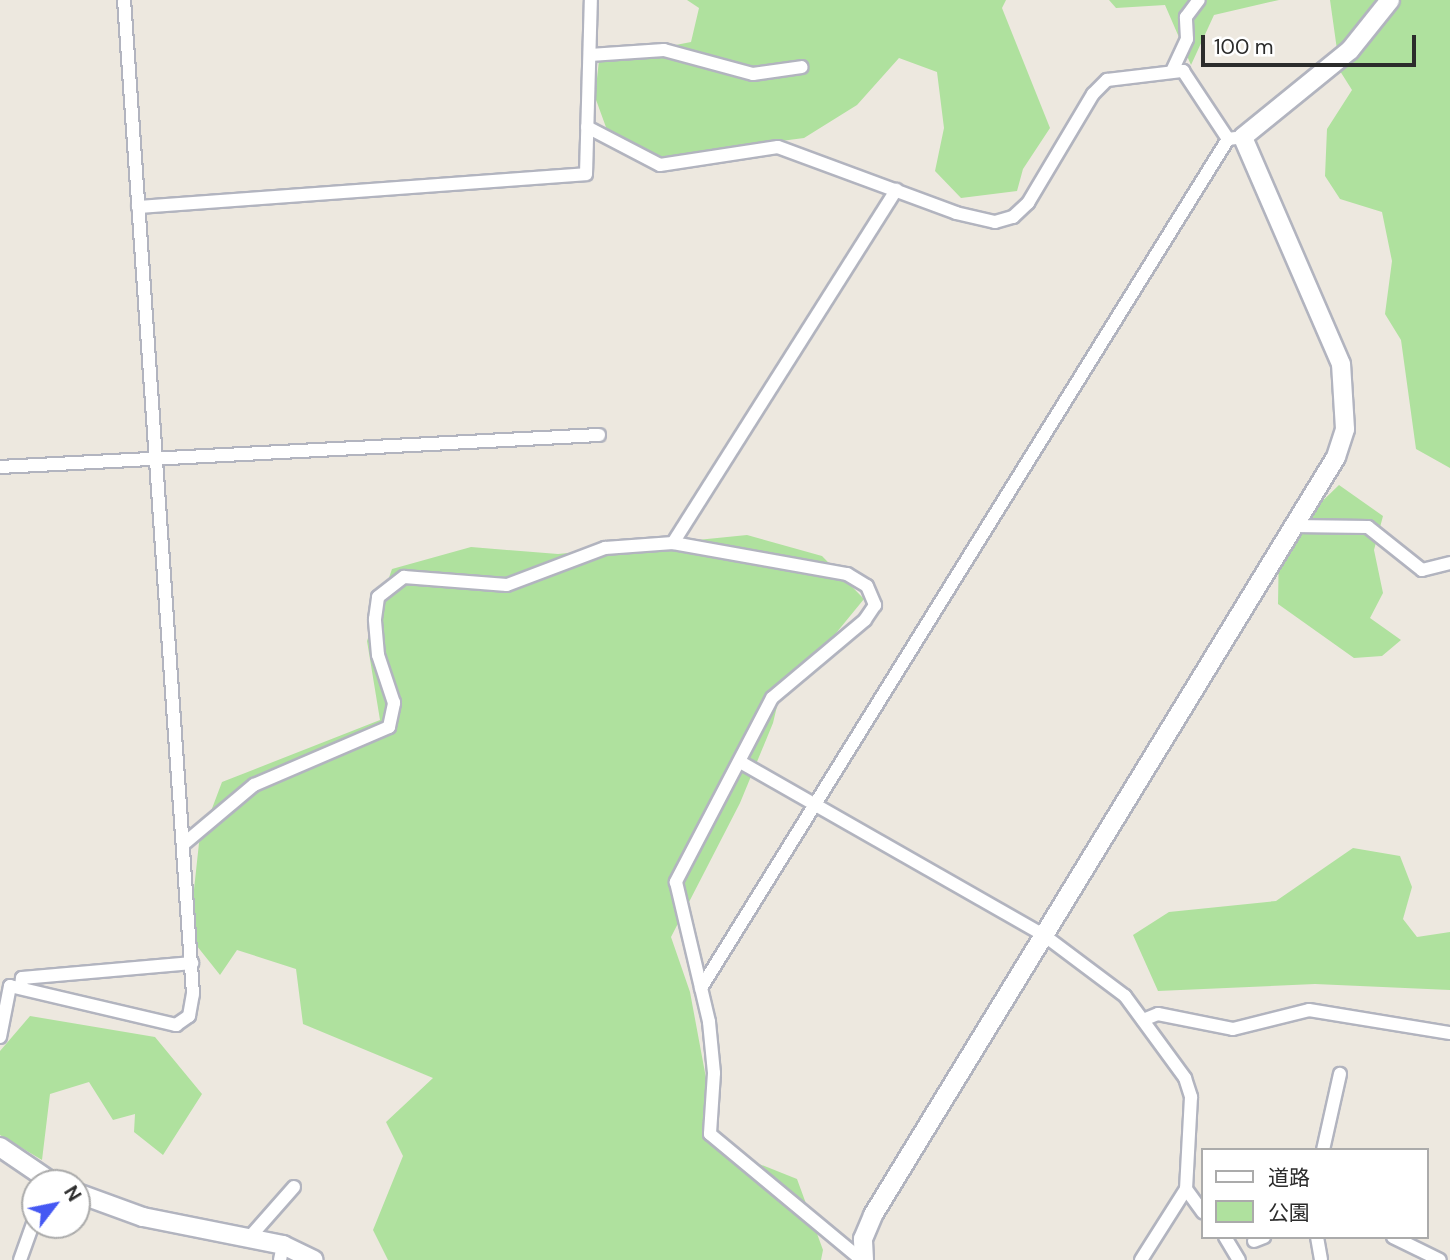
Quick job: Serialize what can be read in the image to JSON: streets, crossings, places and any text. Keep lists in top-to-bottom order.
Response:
{
  "legend": ["道路", "公園"],
  "scale_bar": "100 m",
  "north": "top right"
}
